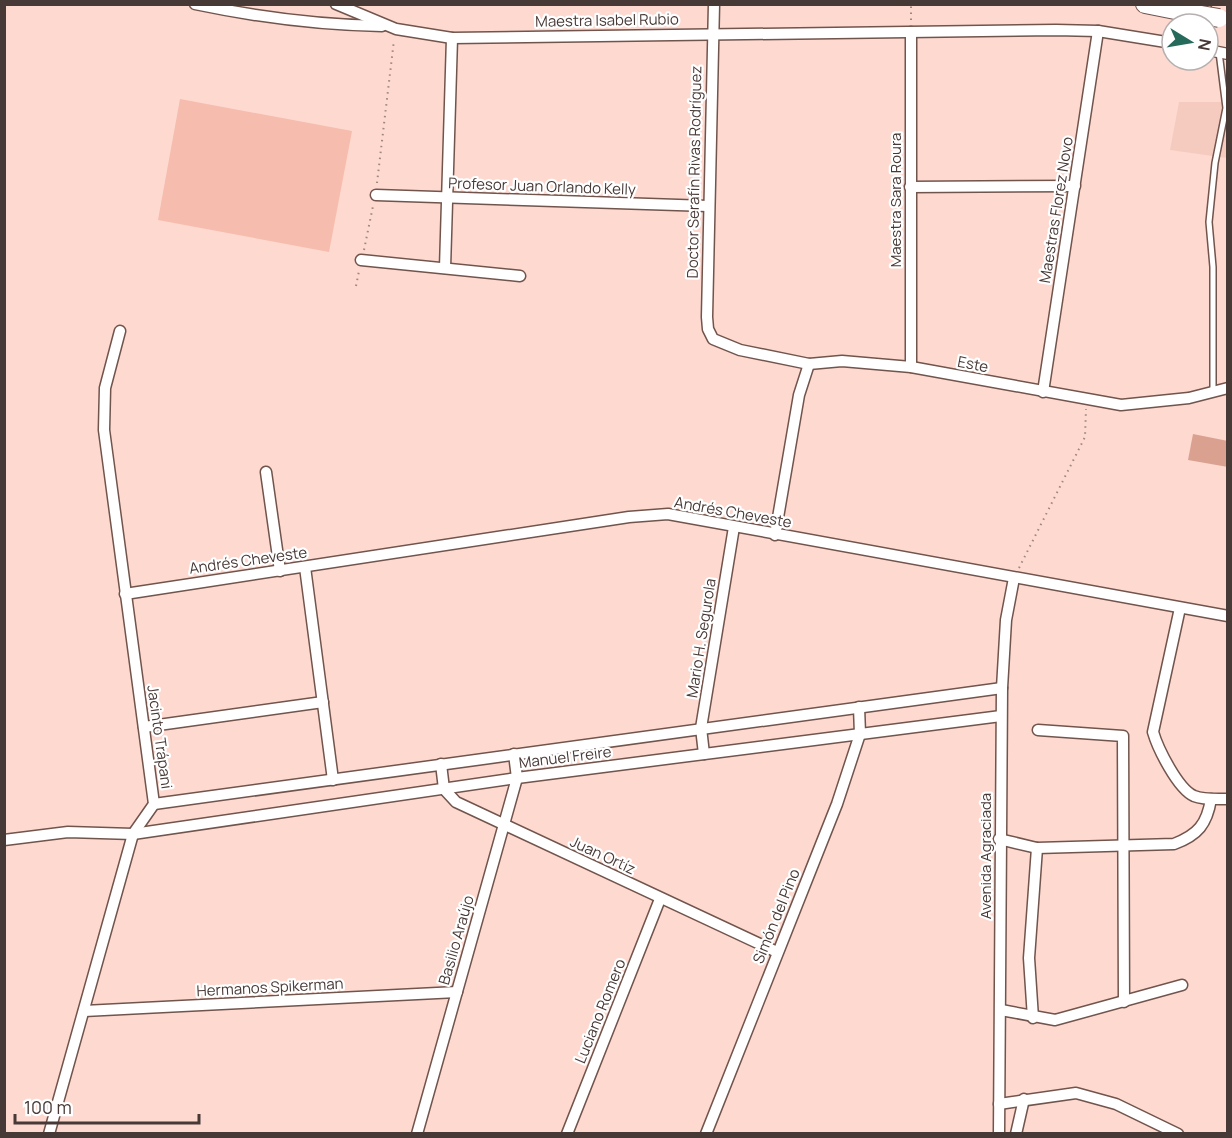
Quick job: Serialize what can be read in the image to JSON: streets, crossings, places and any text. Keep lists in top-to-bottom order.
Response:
{
  "streets": {
    "street": [
      "Maestra Isabel Rubio",
      "Doctor Serafín Rivas Rodríguez",
      "Profesor Juan Orlando Kelly",
      "Maestra Sara Roura",
      "Maestras Florez Novo",
      "Este",
      "Andrés Cheveste",
      "Mario H. Segurola",
      "Jacinto Trápani",
      "Manuel Freire",
      "Juan Ortíz",
      "Avenida Agraciada",
      "Simón del Pino",
      "Basilio Araújo",
      "Hermanos Spikerman",
      "Luciano Romero"
    ]
  },
  "crossings": [
    ["Maestra Isabel Rubio", "Doctor Serafín Rivas Rodríguez"],
    ["Maestra Isabel Rubio", "Maestra Sara Roura"],
    ["Maestra Isabel Rubio", "Maestras Florez Novo"],
    ["Doctor Serafín Rivas Rodríguez", "Profesor Juan Orlando Kelly"],
    ["Doctor Serafín Rivas Rodríguez", "Este"],
    ["Maestra Sara Roura", "Este"],
    ["Maestras Florez Novo", "Este"],
    ["Andrés Cheveste", "Mario H. Segurola"],
    ["Andrés Cheveste", "Jacinto Trápani"],
    ["Andrés Cheveste", "Avenida Agraciada"],
    ["Mario H. Segurola", "Manuel Freire"],
    ["Jacinto Trápani", "Manuel Freire"],
    ["Jacinto Trápani", "Hermanos Spikerman"],
    ["Manuel Freire", "Juan Ortíz"],
    ["Manuel Freire", "Avenida Agraciada"],
    ["Manuel Freire", "Simón del Pino"],
    ["Manuel Freire", "Basilio Araújo"],
    ["Juan Ortíz", "Simón del Pino"],
    ["Juan Ortíz", "Basilio Araújo"],
    ["Juan Ortíz", "Luciano Romero"],
    ["Basilio Araújo", "Hermanos Spikerman"]
  ],
  "scale_bar": "100 m",
  "north": "right"
}
